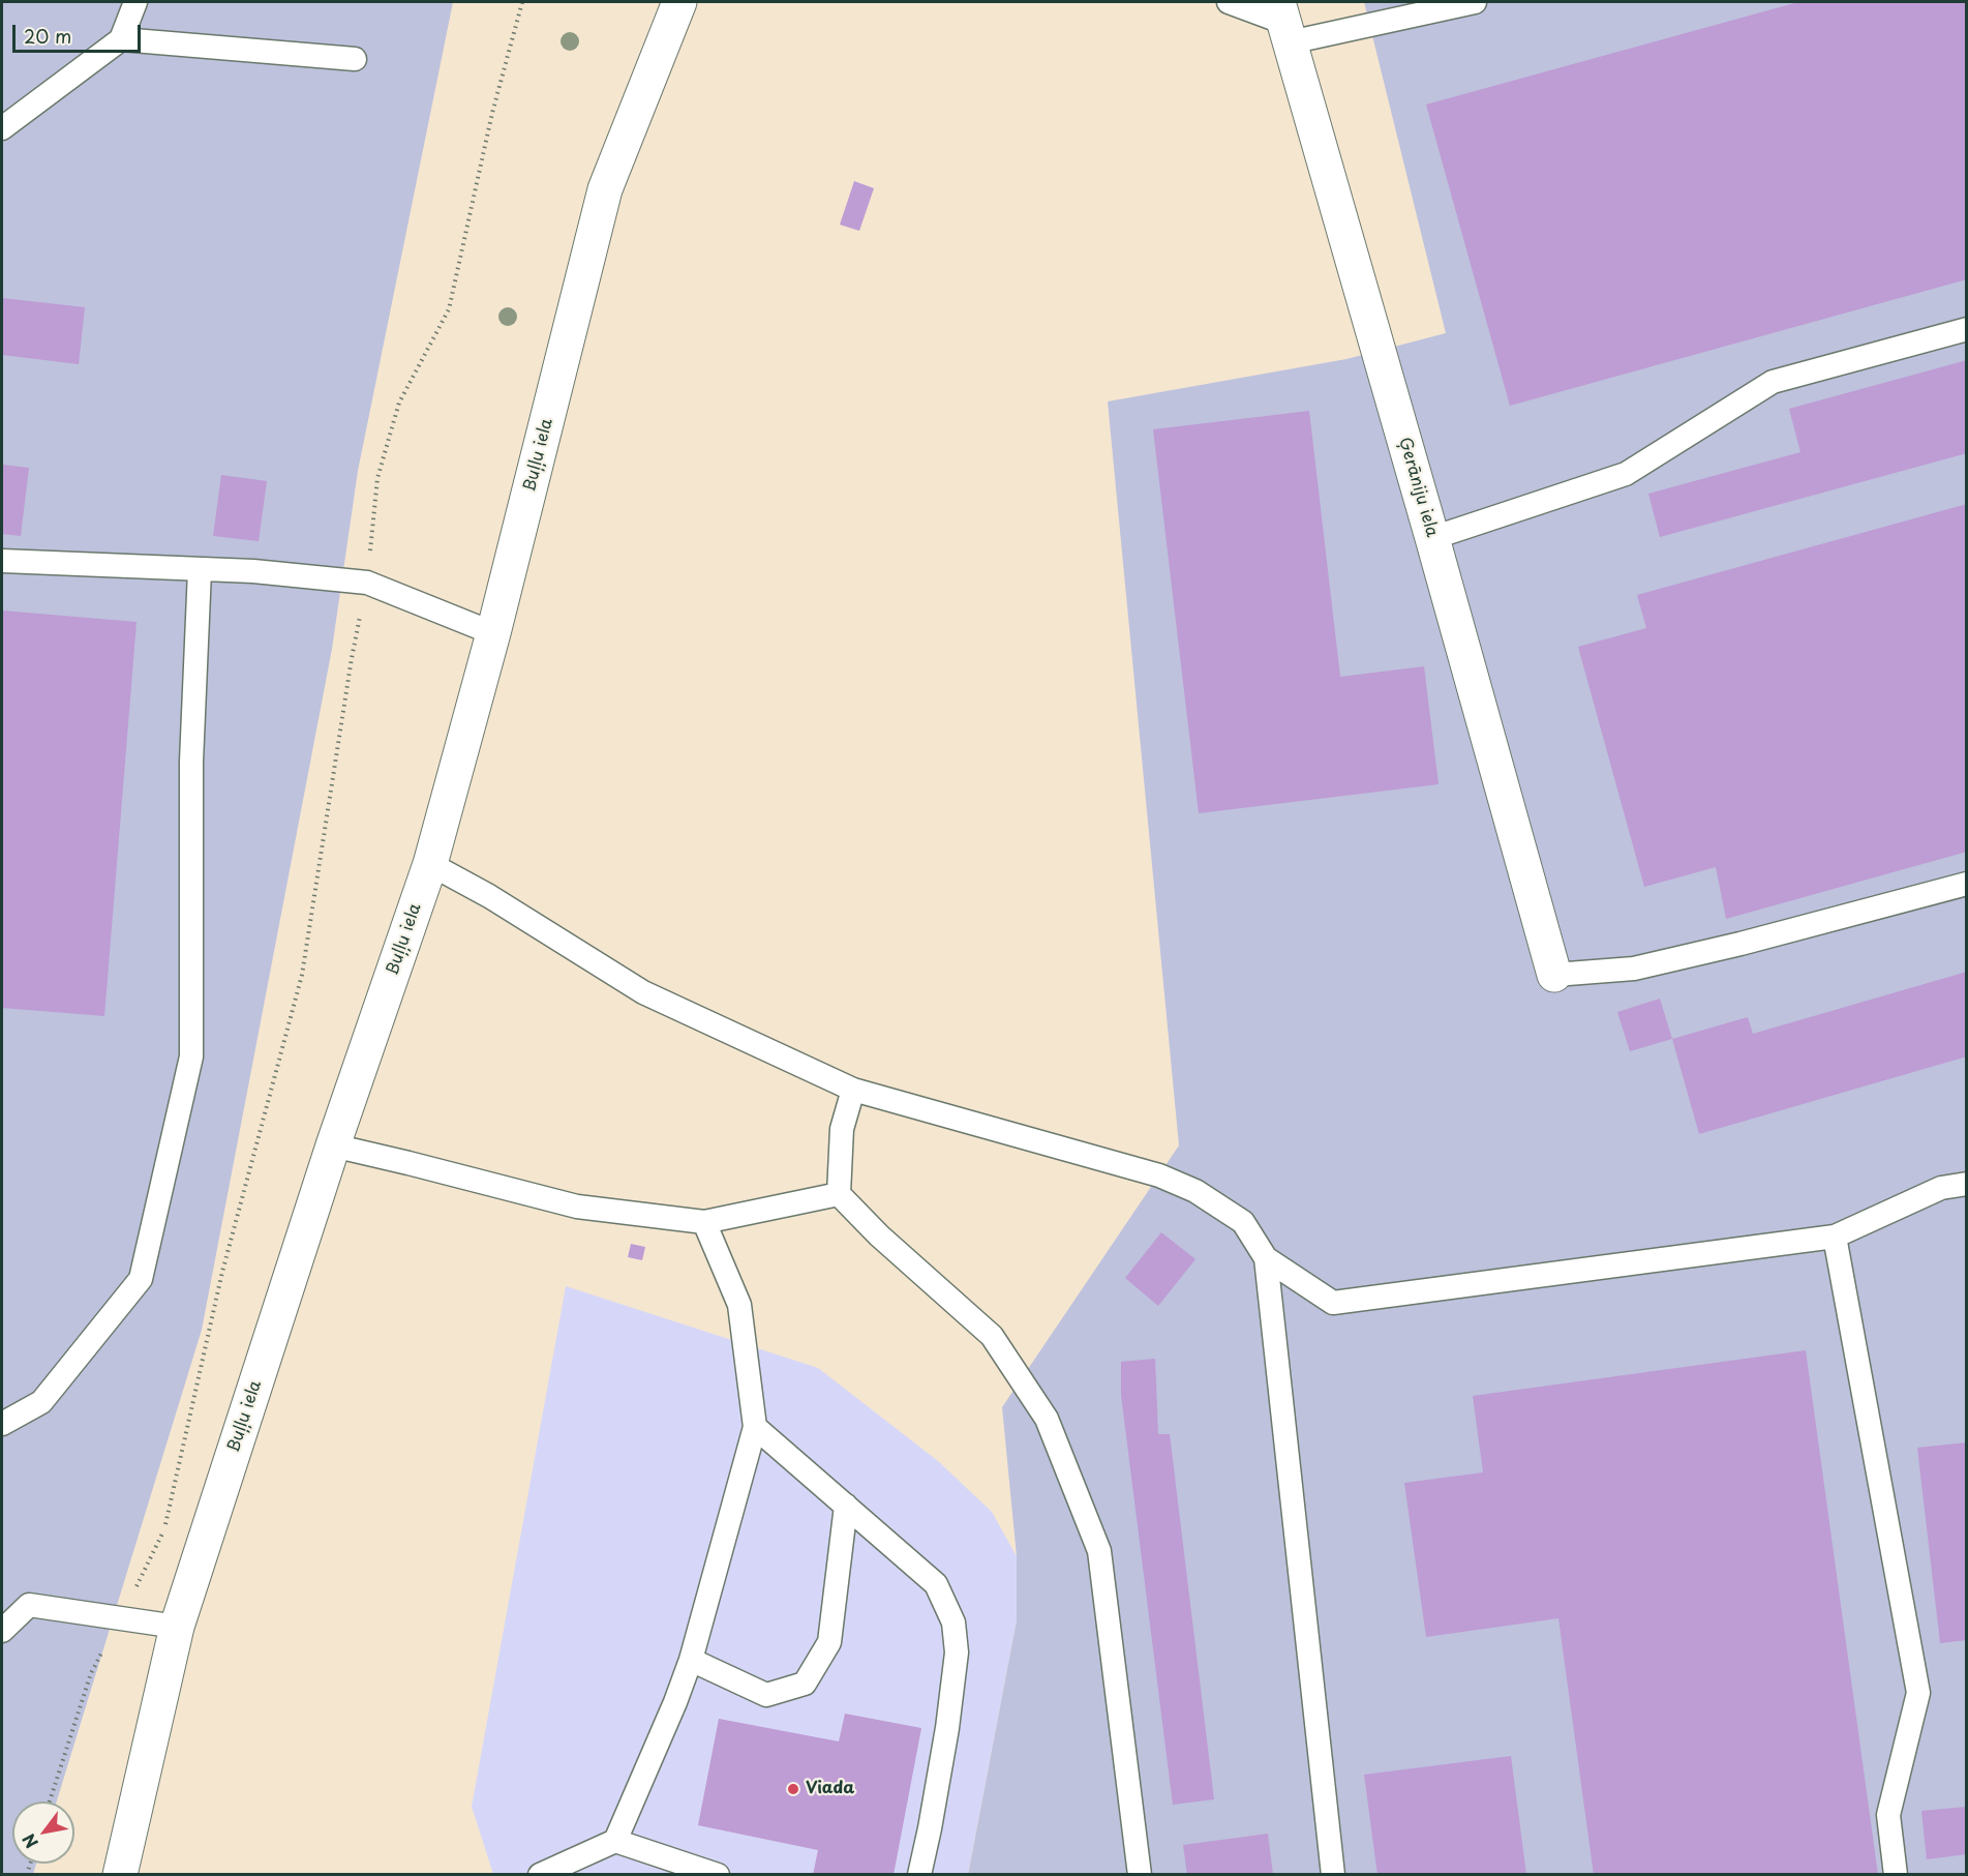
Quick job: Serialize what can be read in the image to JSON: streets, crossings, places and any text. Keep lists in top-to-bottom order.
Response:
{
  "streets": {
    "street": ["Buļļu iela", "Ģerāniju iela"]
  },
  "places": ["Viada"],
  "scale_bar": "20 m",
  "north": "bottom left"
}
